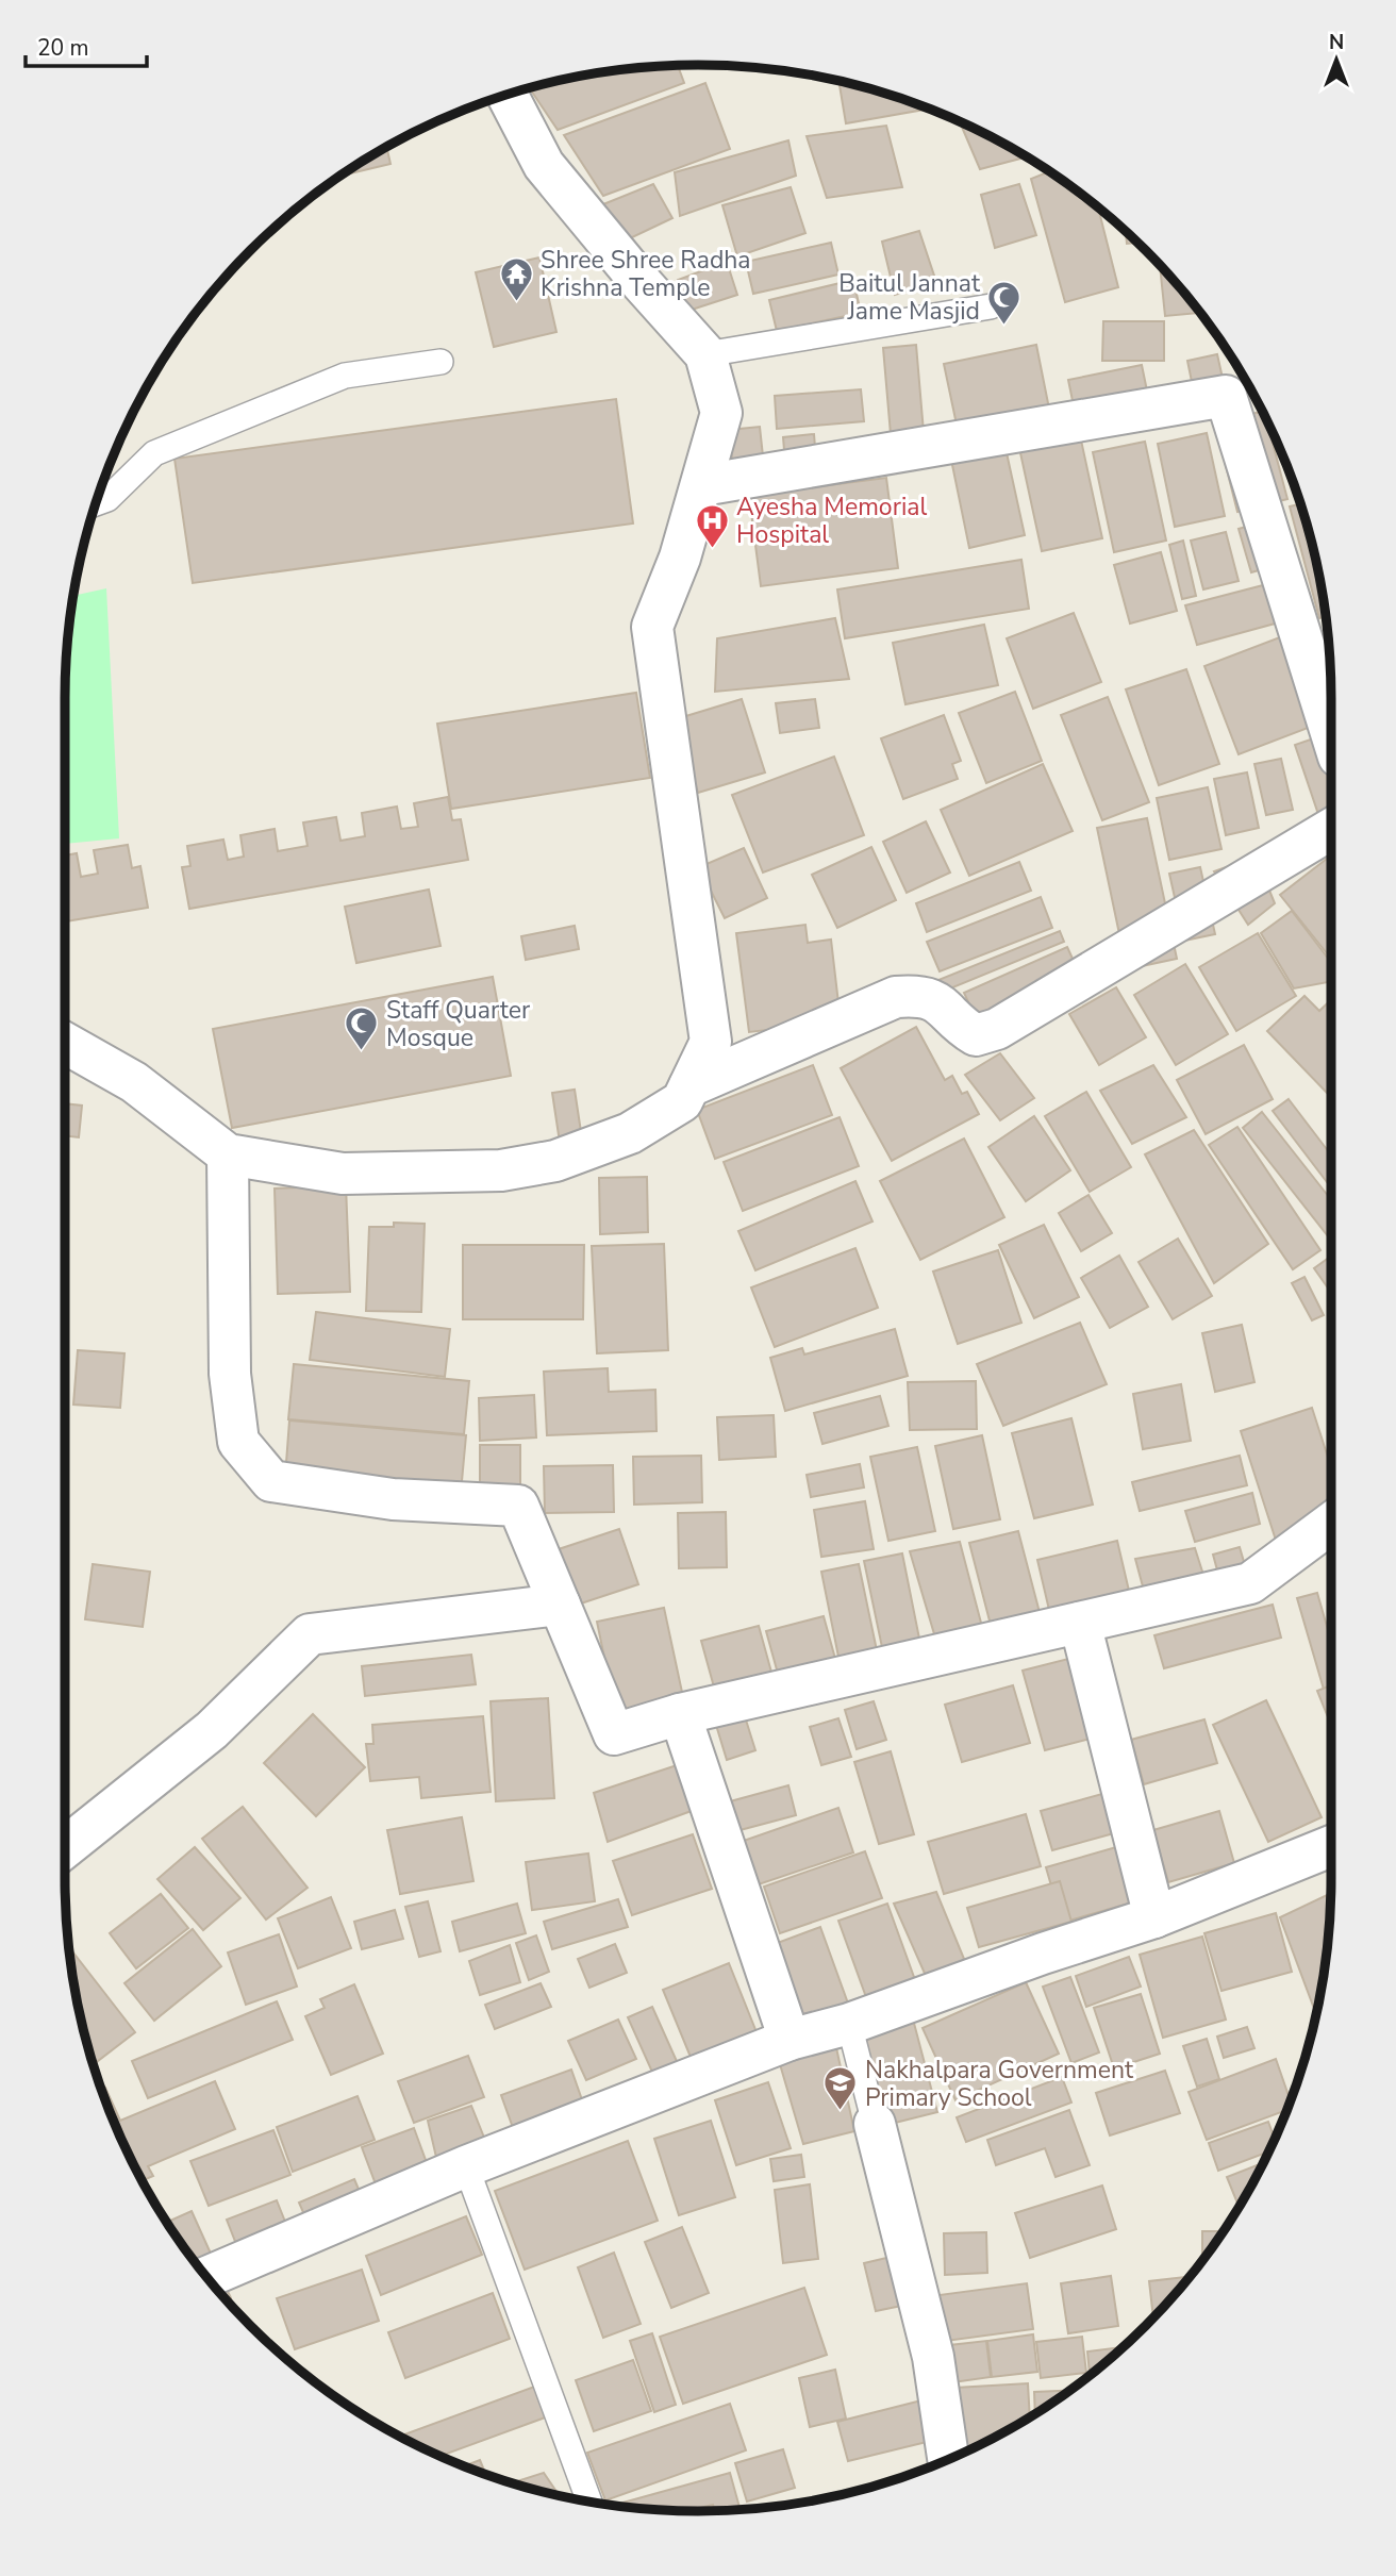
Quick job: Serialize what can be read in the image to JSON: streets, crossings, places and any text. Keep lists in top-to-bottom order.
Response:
{
  "places": {
    "temple": ["Shree Shree Radha Krishna Temple"],
    "mosque": ["Baitul Jannat Jame Masjid", "Staff Quarter Mosque"],
    "hospital": ["Ayesha Memorial Hospital"],
    "school or university": ["Nakhalpara Government Primary School"]
  },
  "scale_bar": "20 m",
  "north": "top"
}
